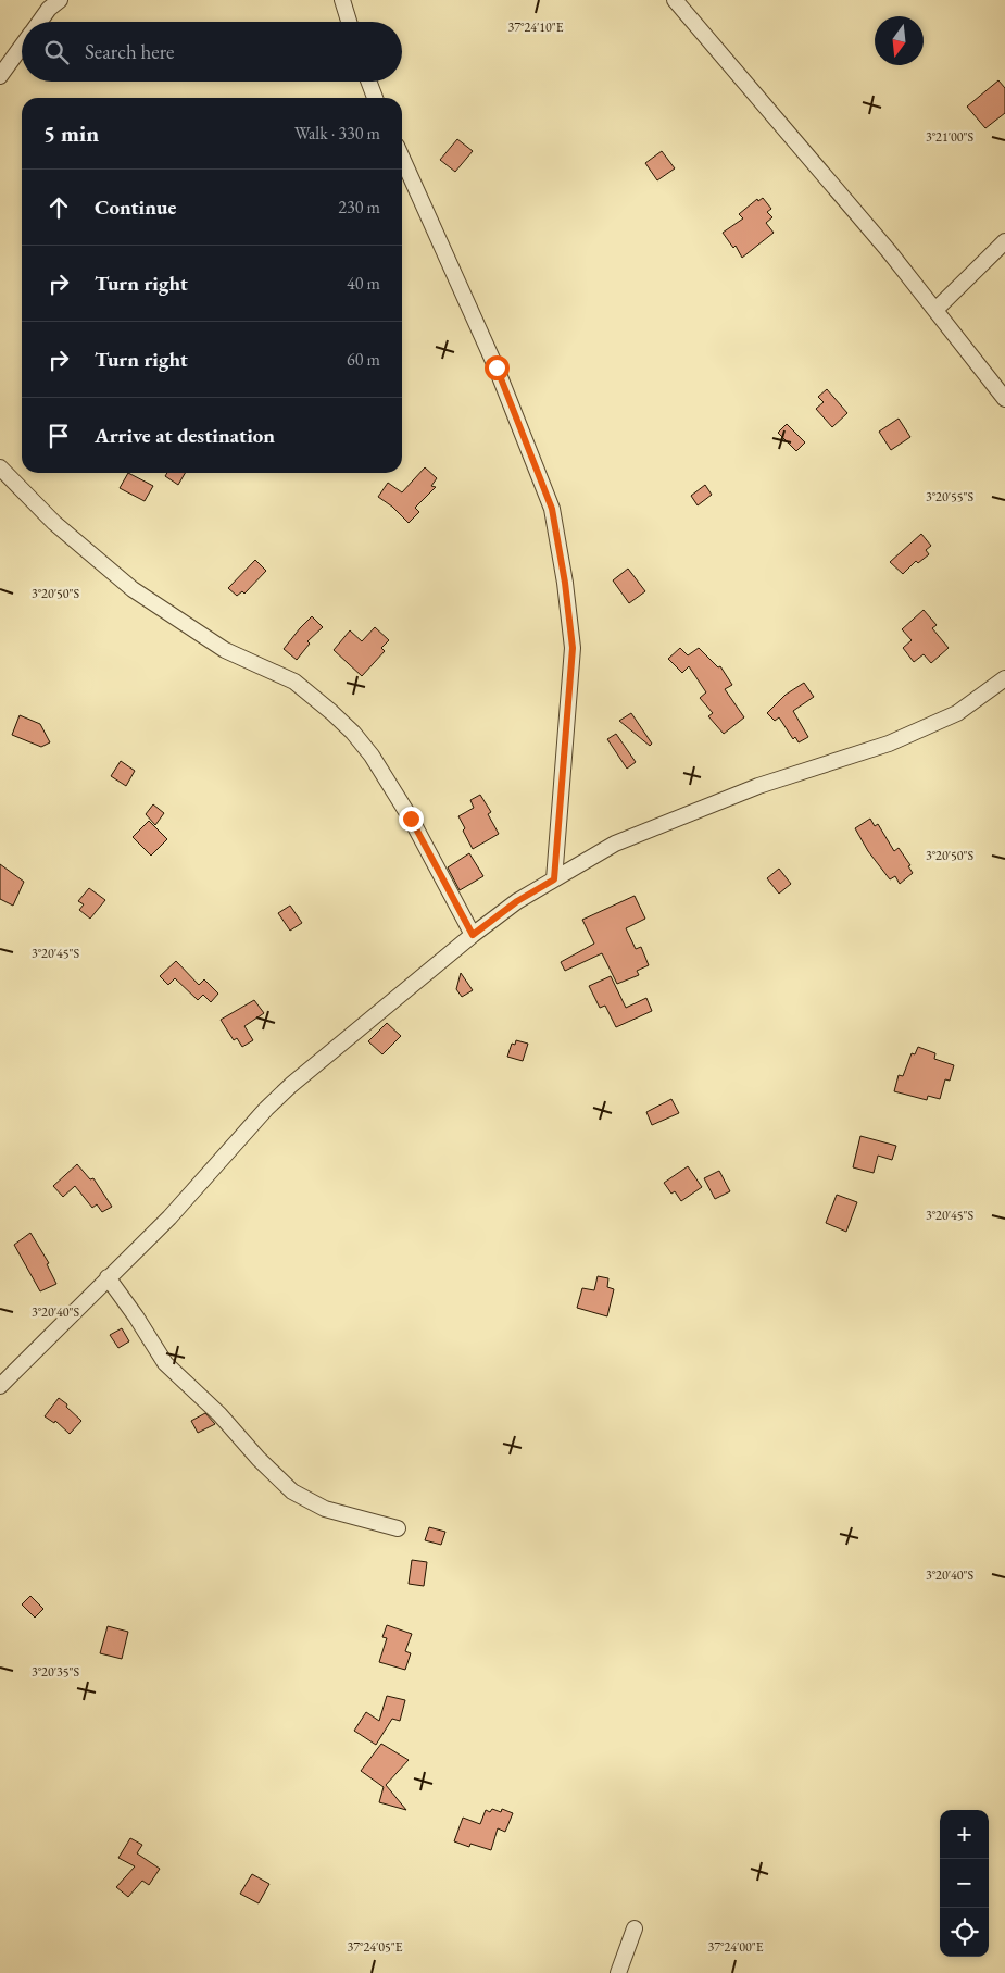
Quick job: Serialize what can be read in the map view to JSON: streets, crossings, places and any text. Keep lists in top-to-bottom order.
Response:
{
  "north": "bottom",
  "page": {
    "search": "Search here",
    "heading": ["5 min", "Walk · 330 m"],
    "list": [
      ["Continue", "230 m"],
      ["Turn right", "40 m"],
      ["Turn right", "60 m"],
      "Arrive at destination"
    ],
    "map_buttons": ["+", "−"]
  },
  "coordinates": [
    "37°24'10\"E",
    "3°21'00\"S",
    "3°20'55\"S",
    "3°20'50\"S",
    "3°20'45\"S",
    "3°20'40\"S",
    "3°20'35\"S",
    "37°24'05\"E",
    "37°24'00\"E"
  ]
}
